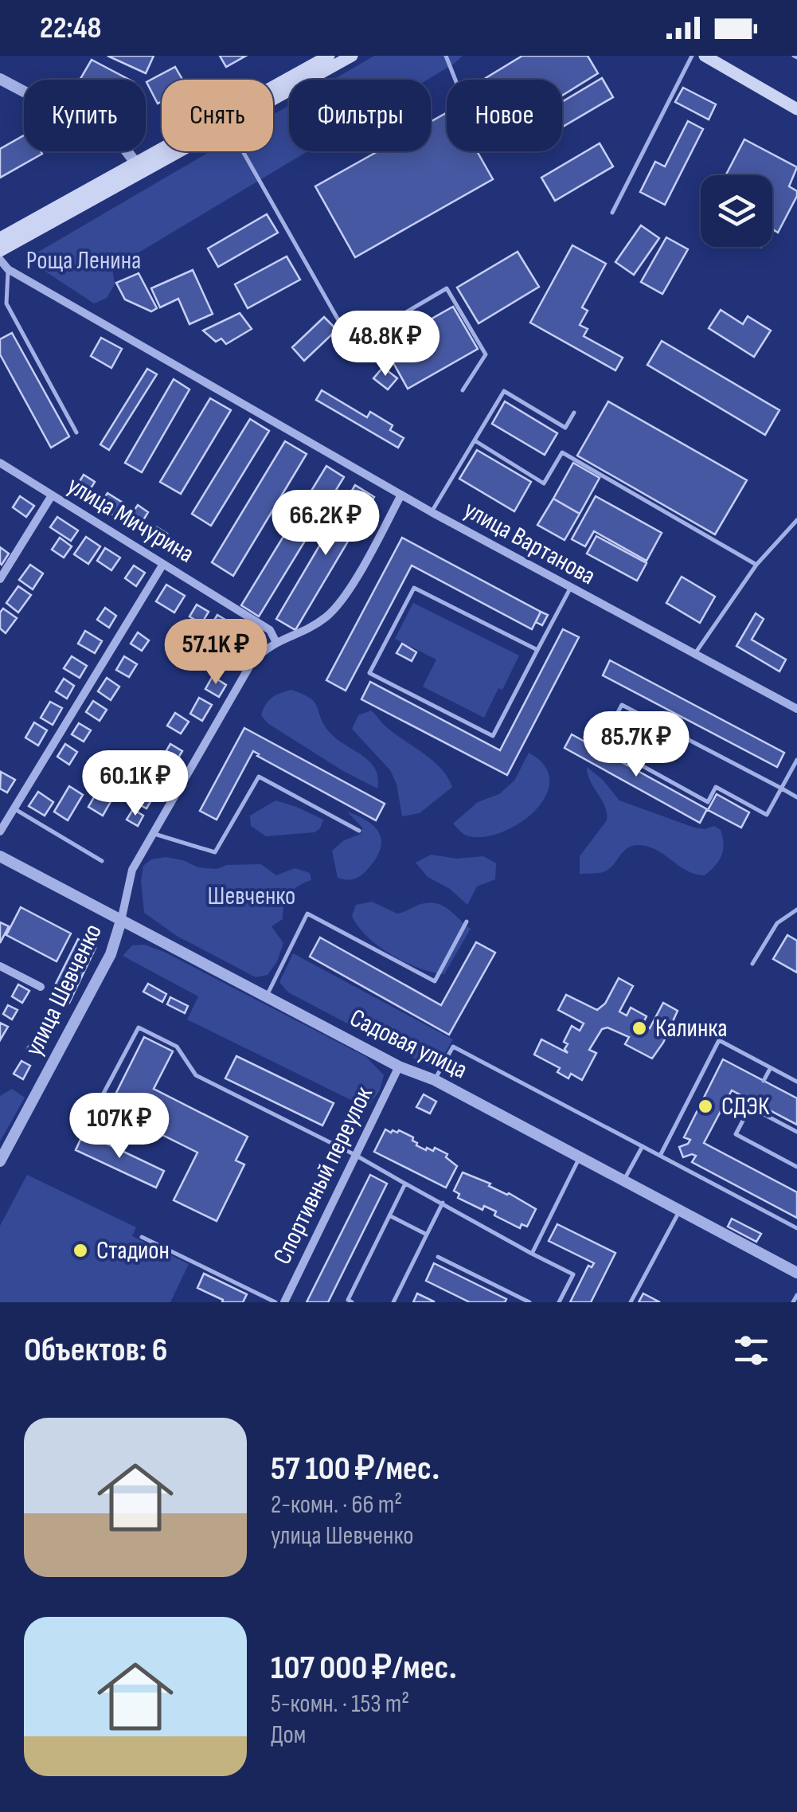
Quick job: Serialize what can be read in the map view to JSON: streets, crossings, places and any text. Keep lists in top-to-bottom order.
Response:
{
  "streets": {
    "street": [
      "улица Мичурина",
      "улица Вартанова",
      "улица Шевченко",
      "Садовая улица",
      "Спортивный переулок"
    ]
  },
  "crossings": [
    ["улица Мичурина", "улица Шевченко"],
    ["улица Вартанова", "улица Шевченко"],
    ["улица Шевченко", "Садовая улица"],
    ["Садовая улица", "Спортивный переулок"]
  ],
  "parks": ["Роща Ленина", "Шевченко"],
  "places": ["Калинка", "СДЭК", "Стадион"],
  "page": {
    "status": "22:48",
    "chip": [
      "Купить",
      "Снять",
      "Фильтры",
      "Новое"
    ],
    "price": [
      "48.8K ₽",
      "66.2K ₽",
      "57.1K ₽",
      "85.7K ₽",
      "60.1K ₽",
      "107K ₽"
    ],
    "heading": "Объектов: 6",
    "list": [
      {
        "name": "57 100 ₽/мес.",
        "note": "2-комн. · 66 m² · улица Шевченко"
      },
      {
        "name": "107 000 ₽/мес.",
        "note": "5-комн. · 153 m² · Дом"
      }
    ]
  }
}
